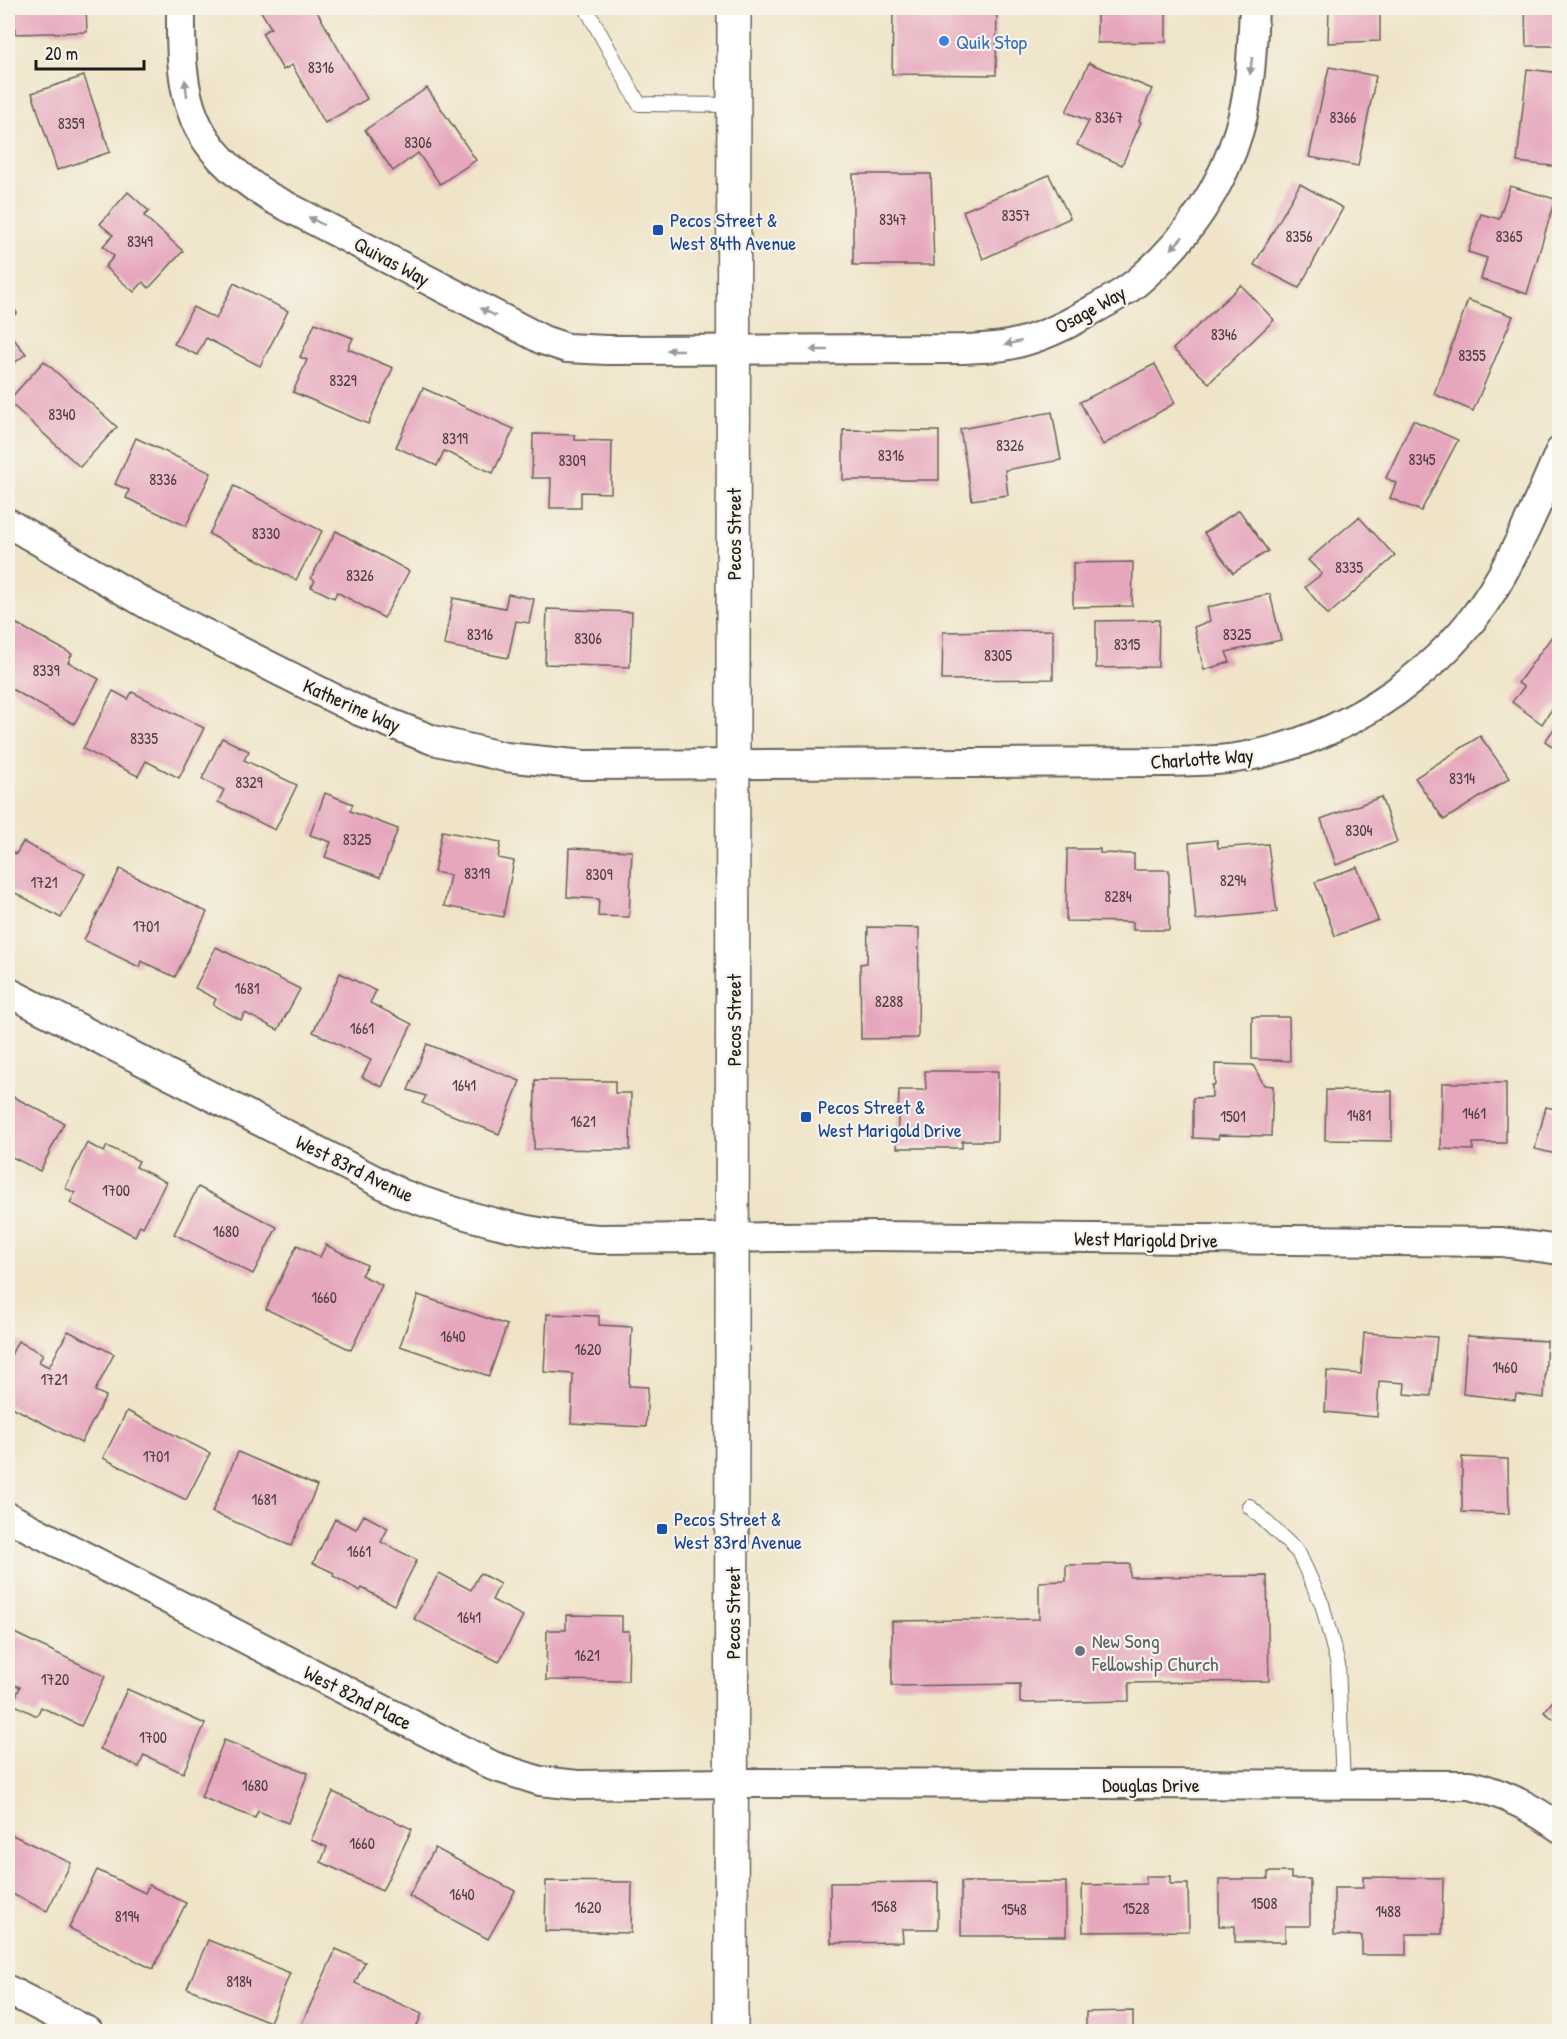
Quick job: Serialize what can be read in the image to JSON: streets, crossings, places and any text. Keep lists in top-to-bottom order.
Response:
{
  "streets": {
    "main road": ["Pecos Street"],
    "street": [
      "Quivas Way",
      "Osage Way",
      "Katherine Way",
      "Charlotte Way",
      "West 83rd Avenue",
      "West Marigold Drive",
      "West 82nd Place",
      "Douglas Drive"
    ]
  },
  "crossings": [
    ["Quivas Way", "Osage Way"],
    ["Quivas Way", "Pecos Street"],
    ["Osage Way", "Pecos Street"],
    ["Pecos Street", "Katherine Way"],
    ["Pecos Street", "Charlotte Way"],
    ["Pecos Street", "West 83rd Avenue"],
    ["Pecos Street", "West Marigold Drive"],
    ["Pecos Street", "West 82nd Place"],
    ["Pecos Street", "Douglas Drive"],
    ["Katherine Way", "Charlotte Way"],
    ["West 83rd Avenue", "West Marigold Drive"],
    ["West 82nd Place", "Douglas Drive"]
  ],
  "one_way": ["Quivas Way", "Osage Way"],
  "places": {
    "other": ["Quik Stop", "New Song Fellowship Church"],
    "transit": ["Pecos Street & West 84th Avenue", "Pecos Street & West Marigold Drive", "Pecos Street & West 83rd Avenue"]
  },
  "house_numbers": [
    "8316",
    "8367",
    "8366",
    "8359",
    "8306",
    "8357",
    "8347",
    "8356",
    "8365",
    "8349",
    "8346",
    "8355",
    "8329",
    "8340",
    "8319",
    "8326",
    "8316",
    "8345",
    "8309",
    "8336",
    "8330",
    "8335",
    "8326",
    "8316",
    "8325",
    "8306",
    "8315",
    "8305",
    "8339",
    "8335",
    "8314",
    "8329",
    "8304",
    "8325",
    "8319",
    "8309",
    "8294",
    "1721",
    "8284",
    "1701",
    "1681",
    "8288",
    "1661",
    "1641",
    "1461",
    "1481",
    "1501",
    "1621",
    "1700",
    "1680",
    "1660",
    "1640",
    "1620",
    "1460",
    "1721",
    "1701",
    "1681",
    "1661",
    "1641",
    "1621",
    "1720",
    "1700",
    "1680",
    "1660",
    "1640",
    "1508",
    "1568",
    "1620",
    "1528",
    "1548",
    "1488",
    "8194",
    "8184"
  ],
  "scale_bar": "20 m"
}
